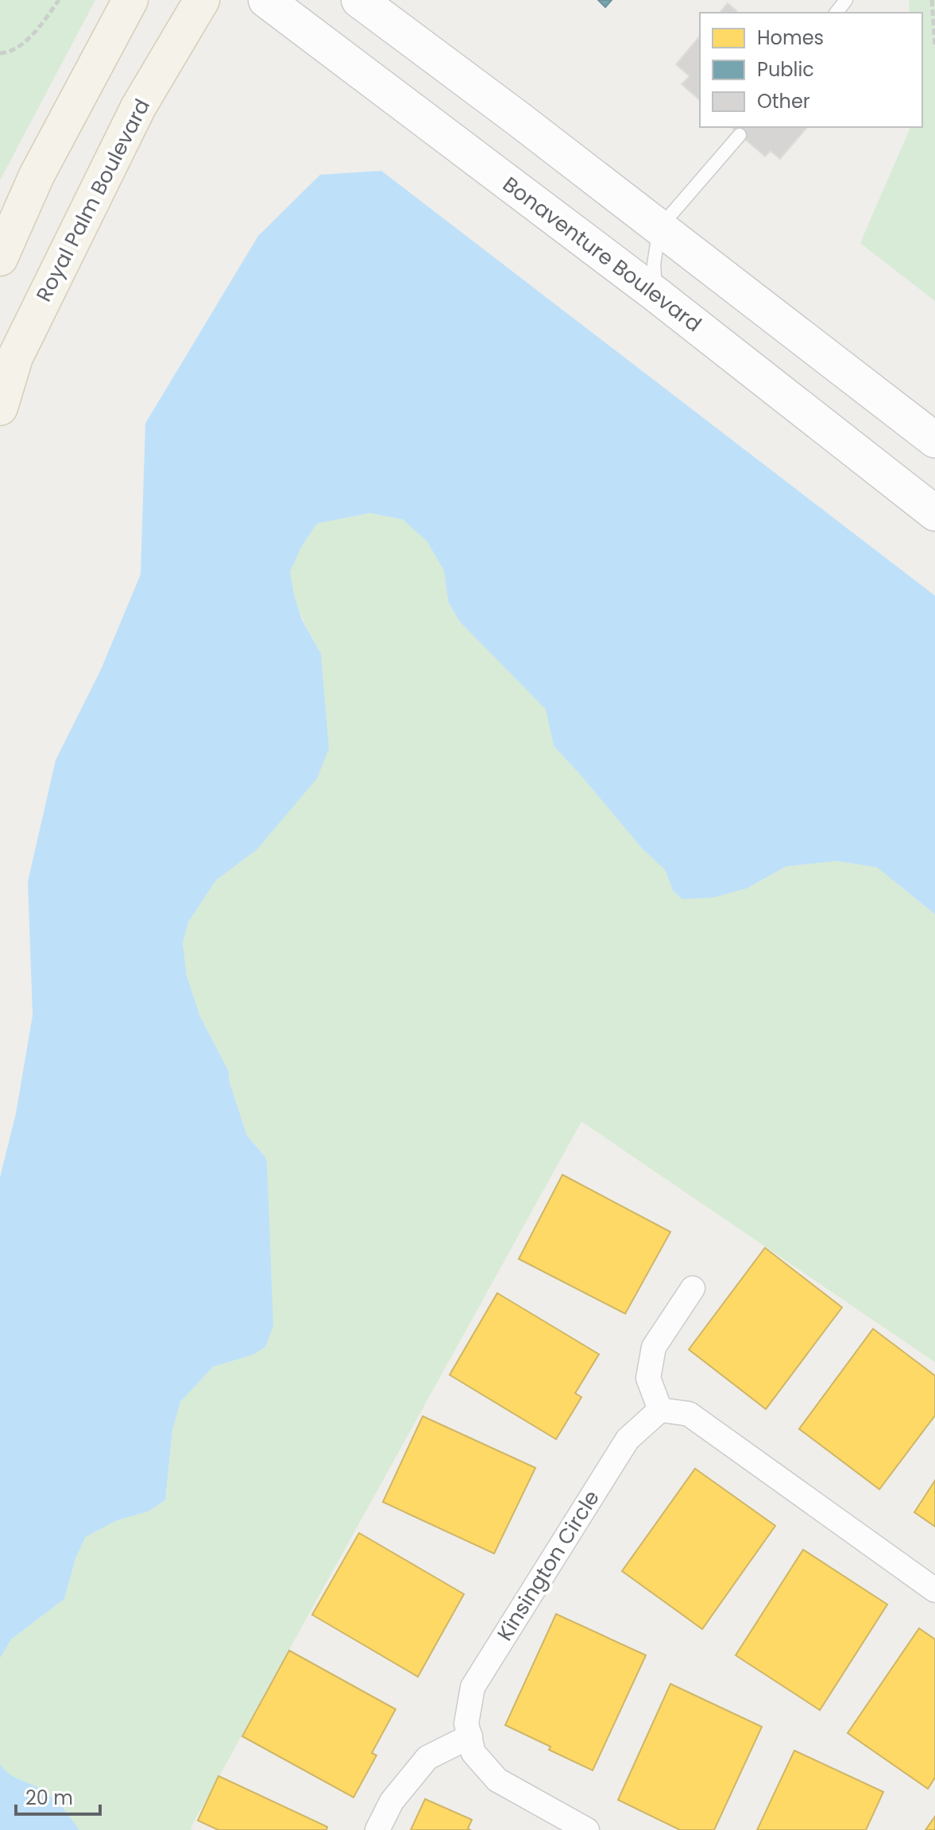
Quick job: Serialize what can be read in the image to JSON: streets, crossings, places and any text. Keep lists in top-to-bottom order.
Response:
{
  "streets": {
    "main road": ["Royal Palm Boulevard", "Bonaventure Boulevard"],
    "street": ["Kinsington Circle"]
  },
  "legend": ["Homes", "Public", "Other"],
  "scale_bar": "20 m"
}
